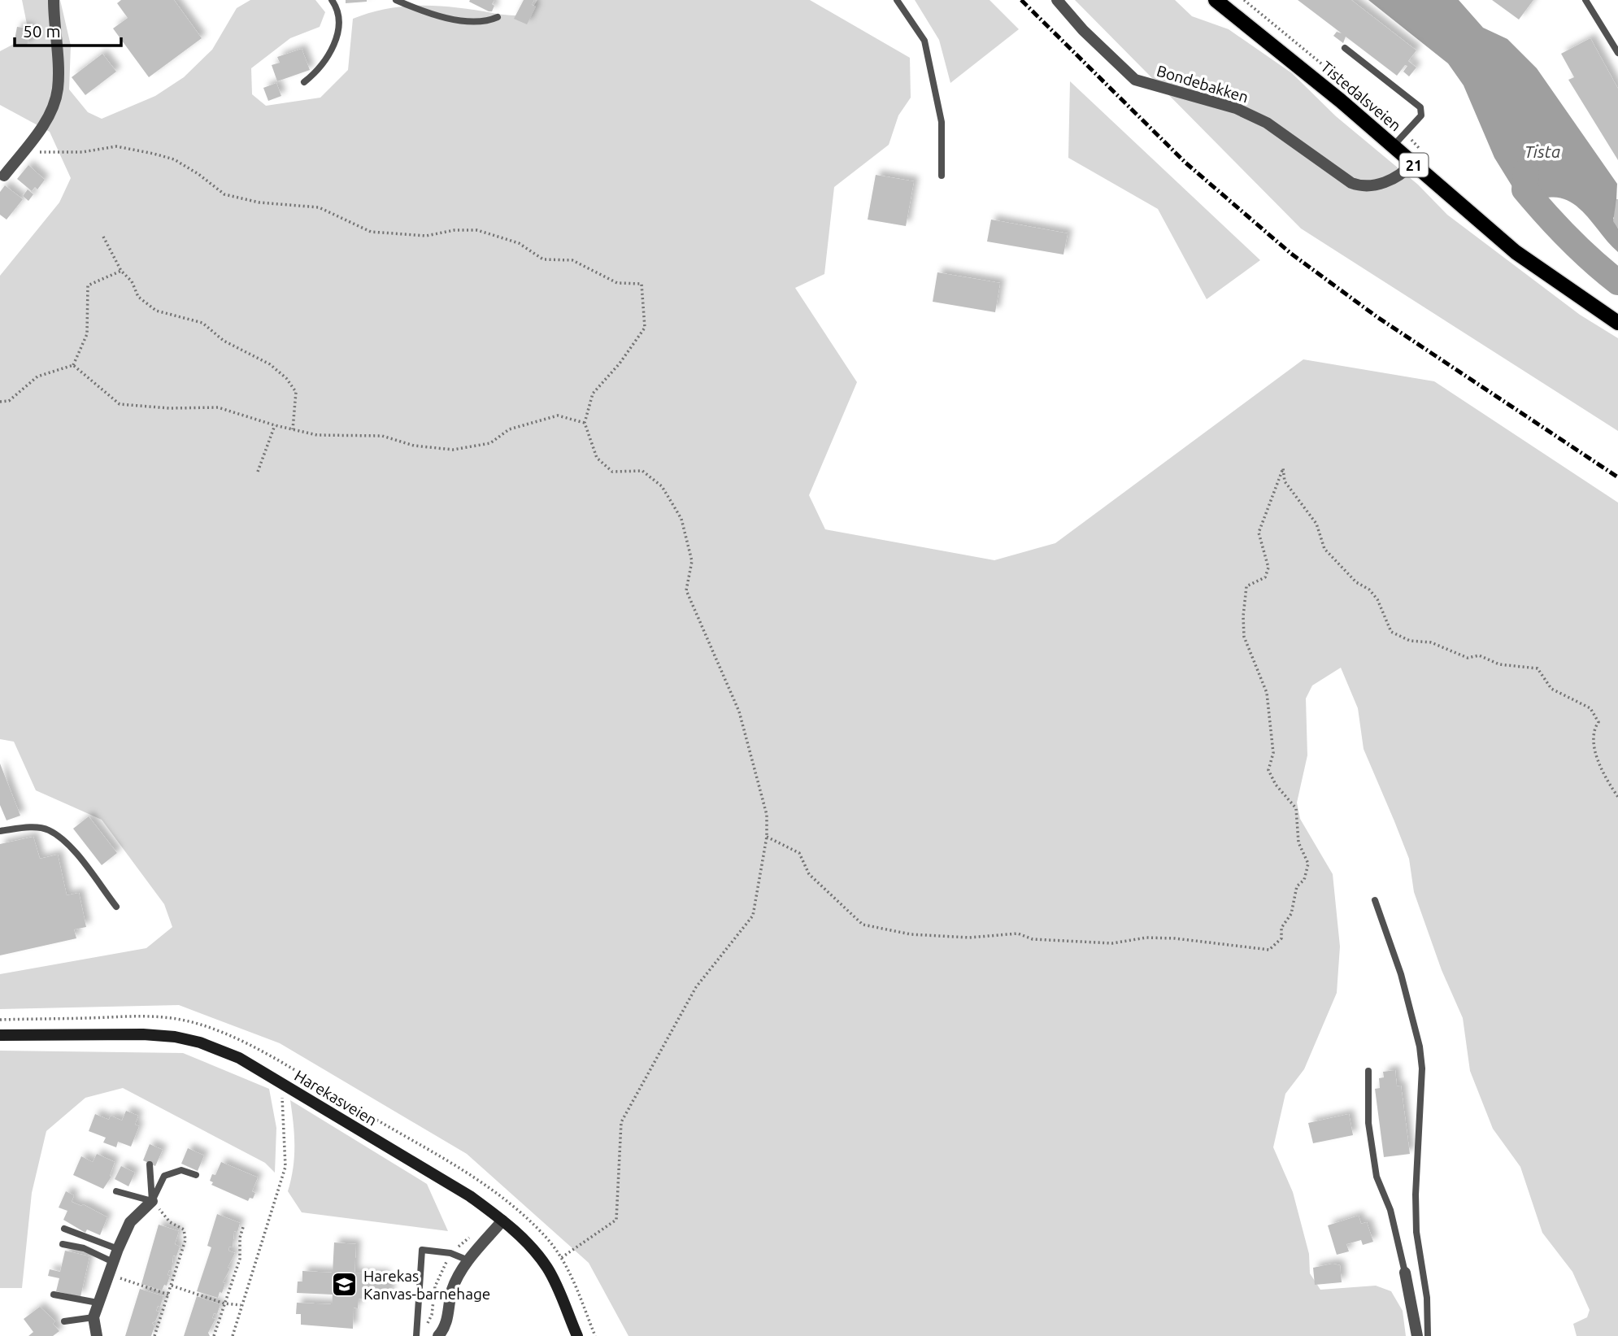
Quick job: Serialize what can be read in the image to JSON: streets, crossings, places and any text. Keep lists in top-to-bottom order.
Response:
{
  "streets": {
    "main road": ["Tistedalsveien", "21"],
    "street": ["Bondebakken", "Harekasveien"]
  },
  "crossings": [
    ["Bondebakken", "Tistedalsveien"]
  ],
  "water": ["Tista"],
  "places": {
    "school or university": ["Harekas Kanvas-barnehage"]
  },
  "scale_bar": "50 m"
}
